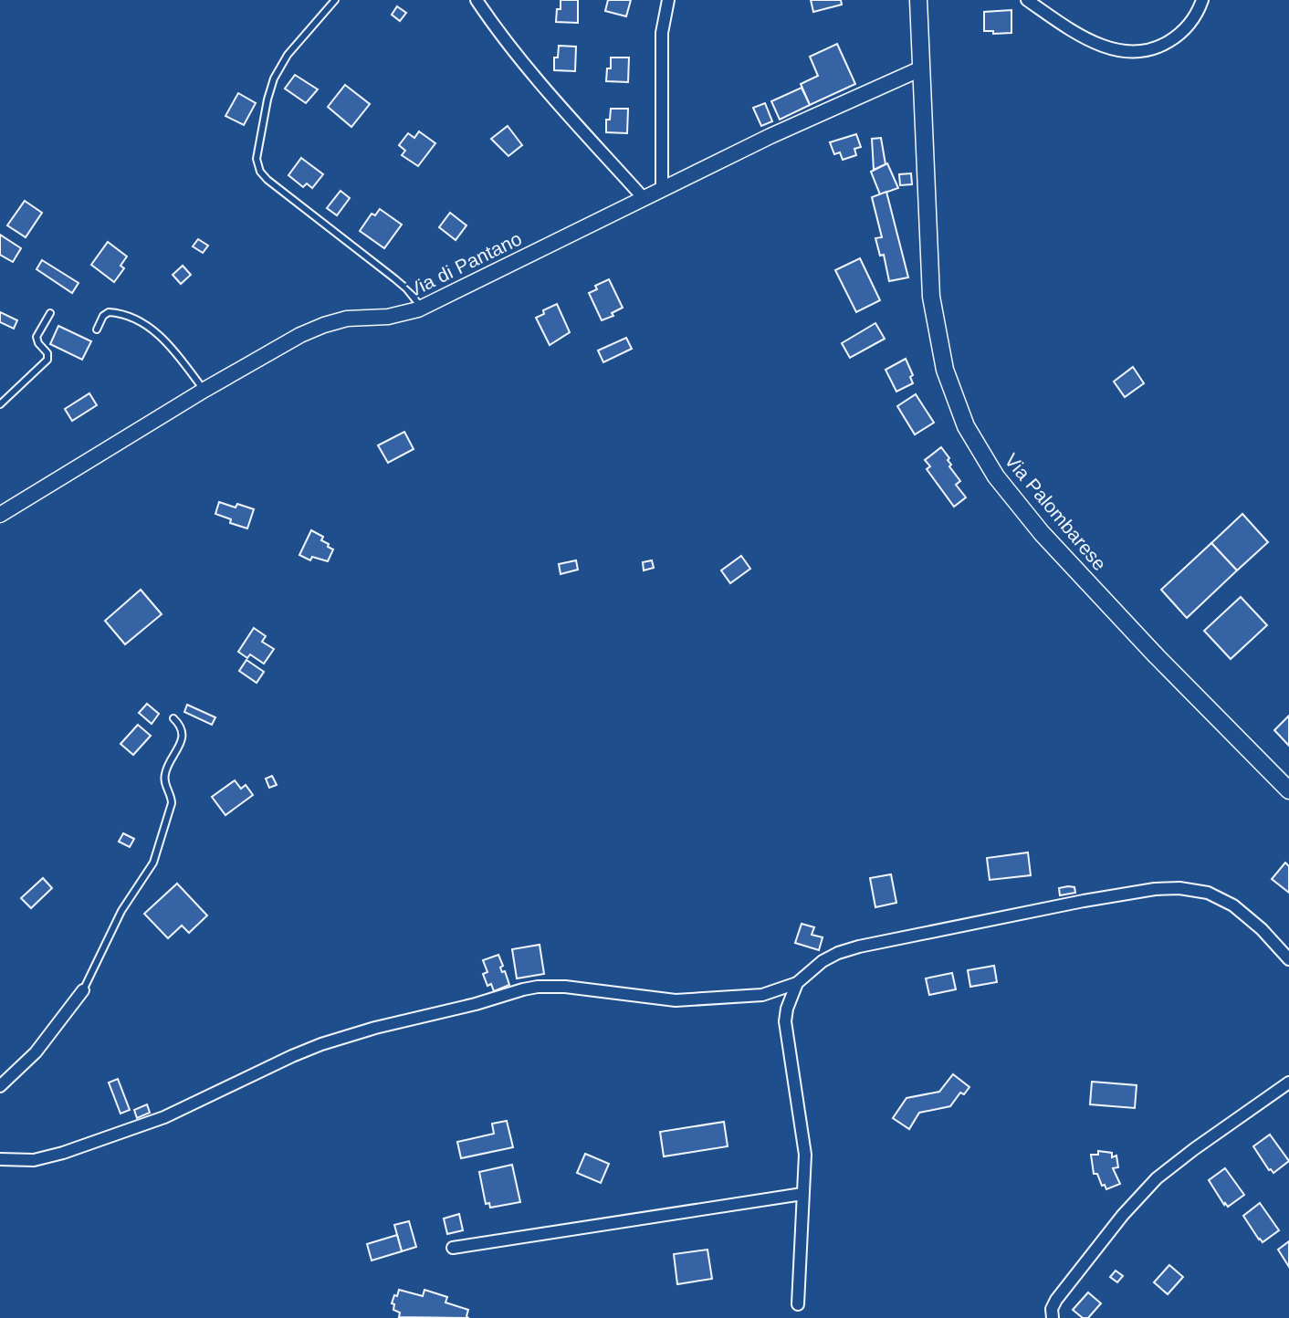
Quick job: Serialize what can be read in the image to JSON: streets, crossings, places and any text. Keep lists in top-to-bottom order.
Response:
{
  "streets": {
    "main road": ["Via Palombarese"],
    "street": ["Via di Pantano"]
  },
  "crossings": [
    ["Via di Pantano", "Via Palombarese"]
  ]
}
